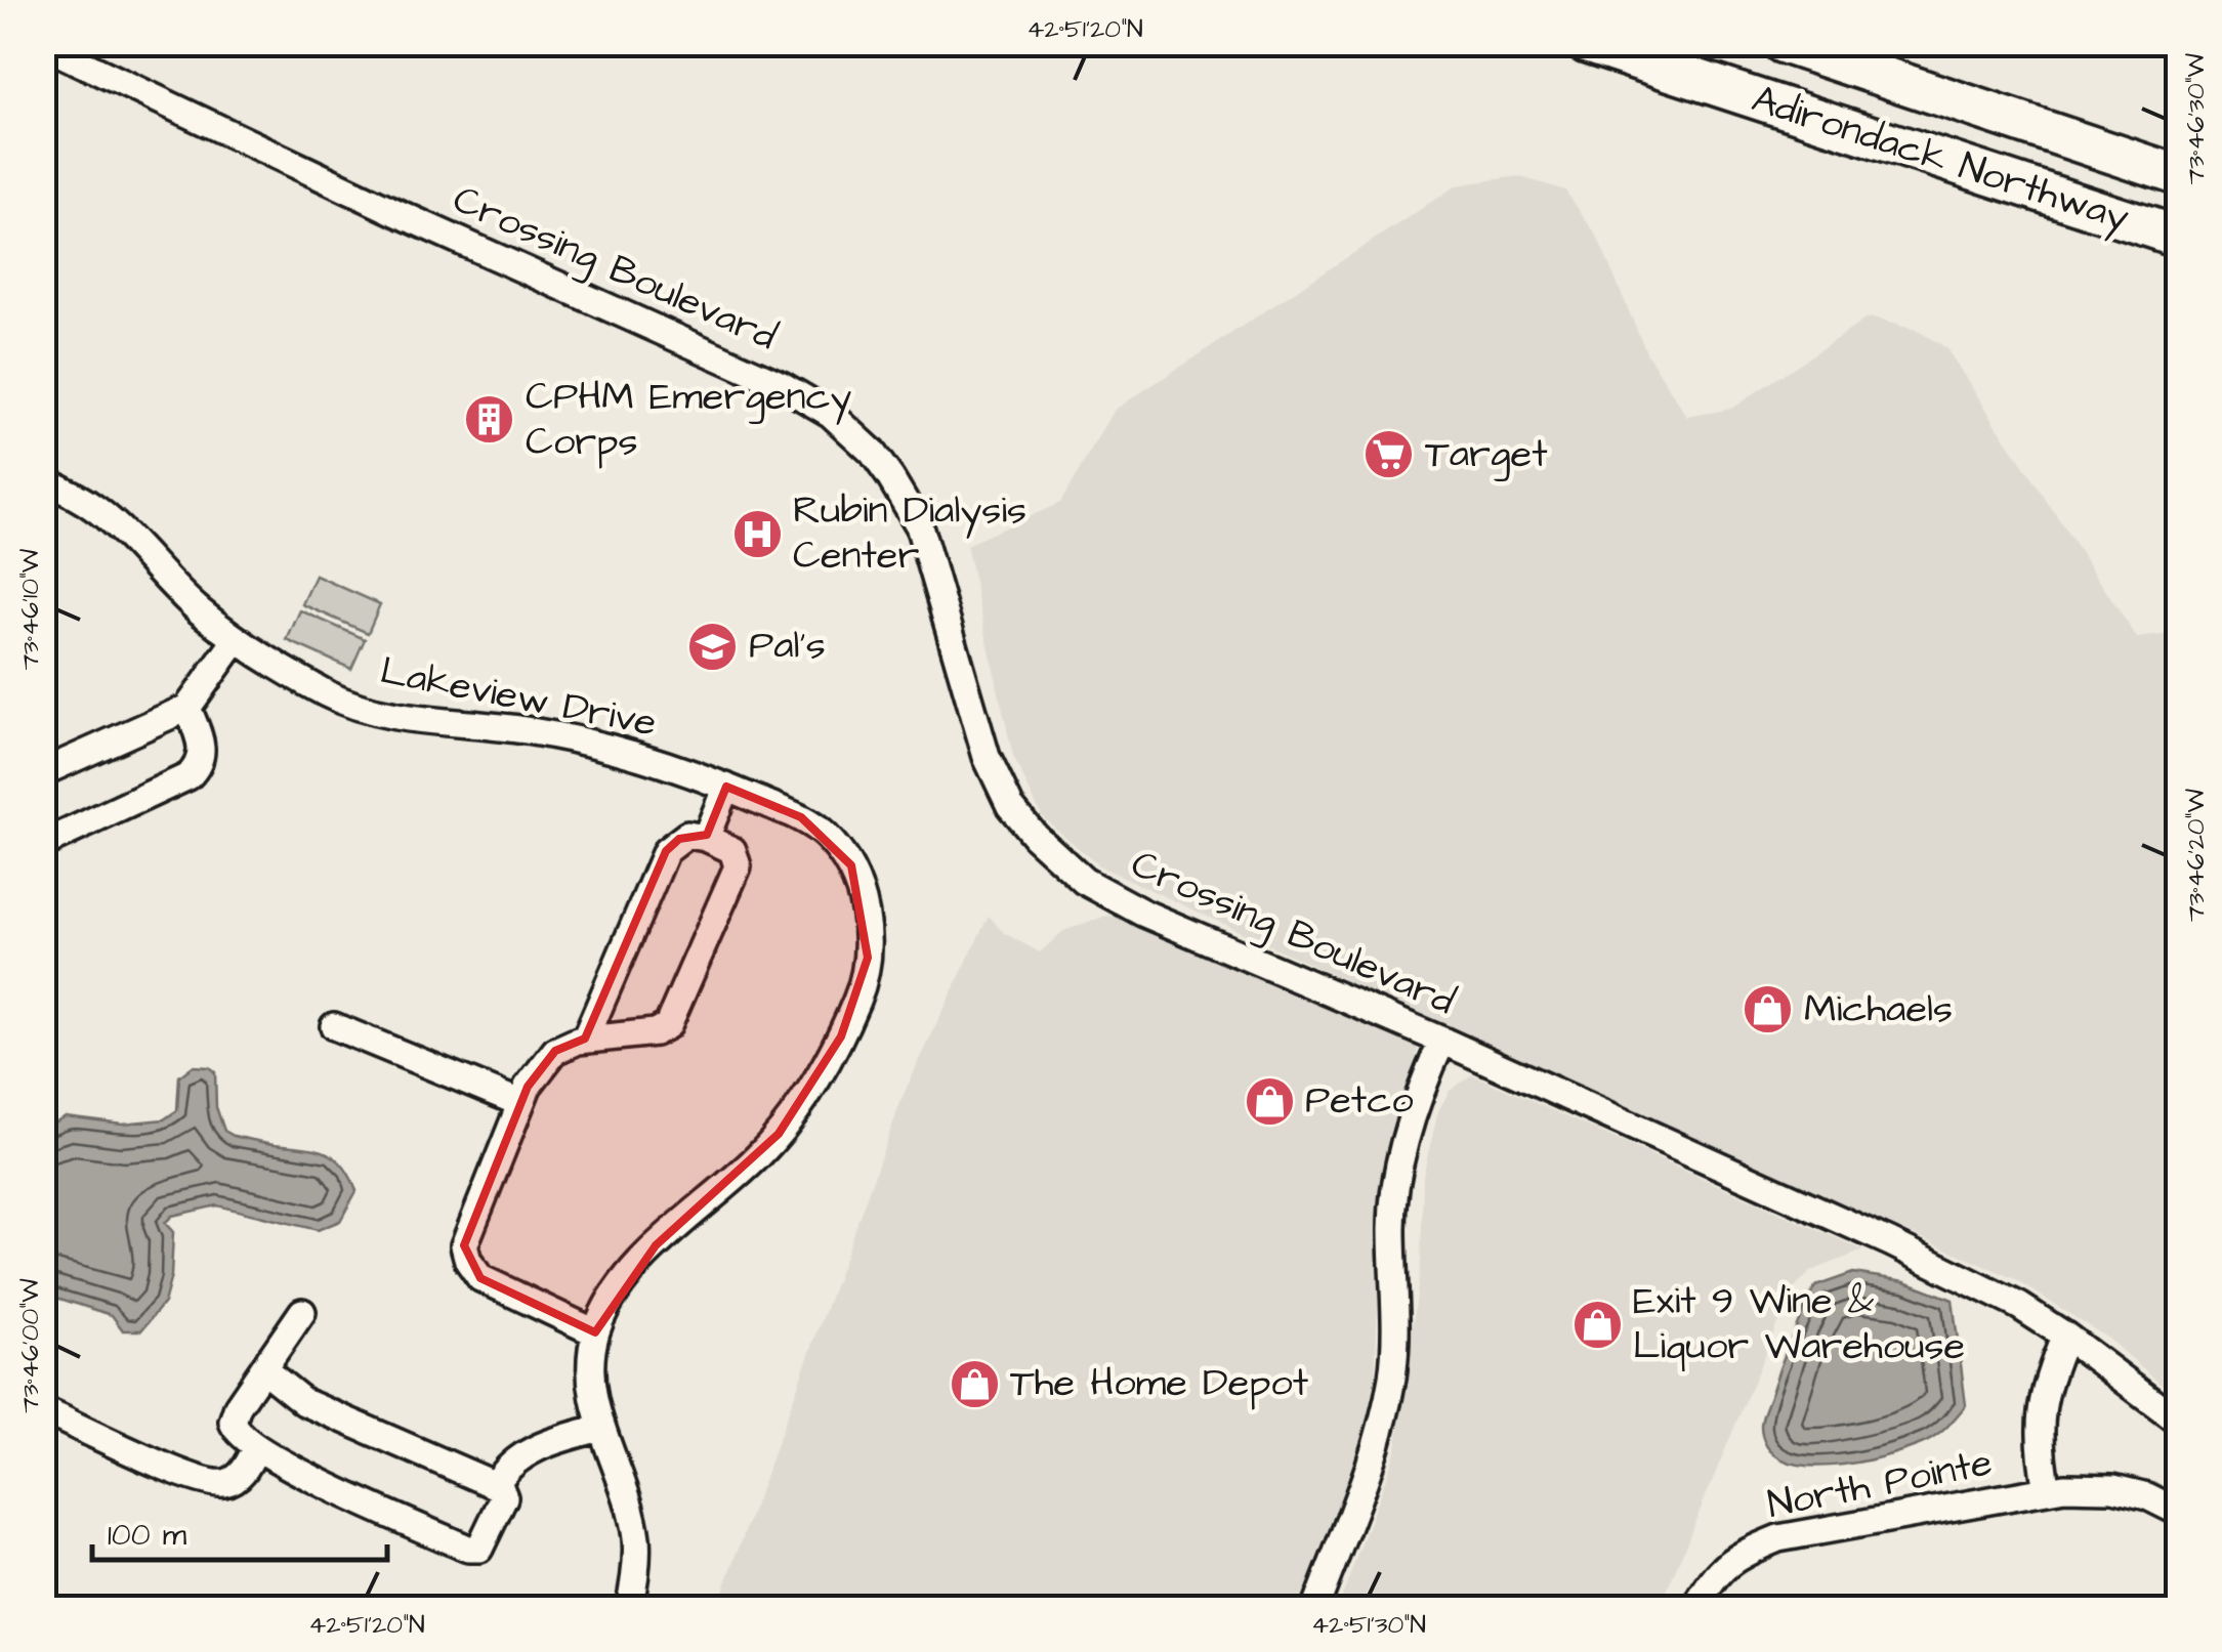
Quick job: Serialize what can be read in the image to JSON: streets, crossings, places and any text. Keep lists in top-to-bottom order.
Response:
{
  "streets": {
    "highway": ["Adirondack Northway"],
    "street": ["Crossing Boulevard", "Lakeview Drive", "North Pointe"]
  },
  "crossings": [
    ["Crossing Boulevard", "North Pointe"]
  ],
  "places": {
    "building": ["CPHM Emergency Corps"],
    "supermarket": ["Target"],
    "hospital": ["Rubin Dialysis Center"],
    "school or university": ["Pal's"],
    "shop": [
      "Michaels",
      "Petco",
      "Exit 9 Wine & Liquor Warehouse",
      "The Home Depot"
    ]
  },
  "scale_bar": "100 m",
  "coordinates": [
    "42°51'20\"N",
    "73°46'30\"W",
    "73°46'10\"W",
    "73°46'20\"W",
    "73°46'00\"W",
    "42°51'30\"N"
  ]
}
